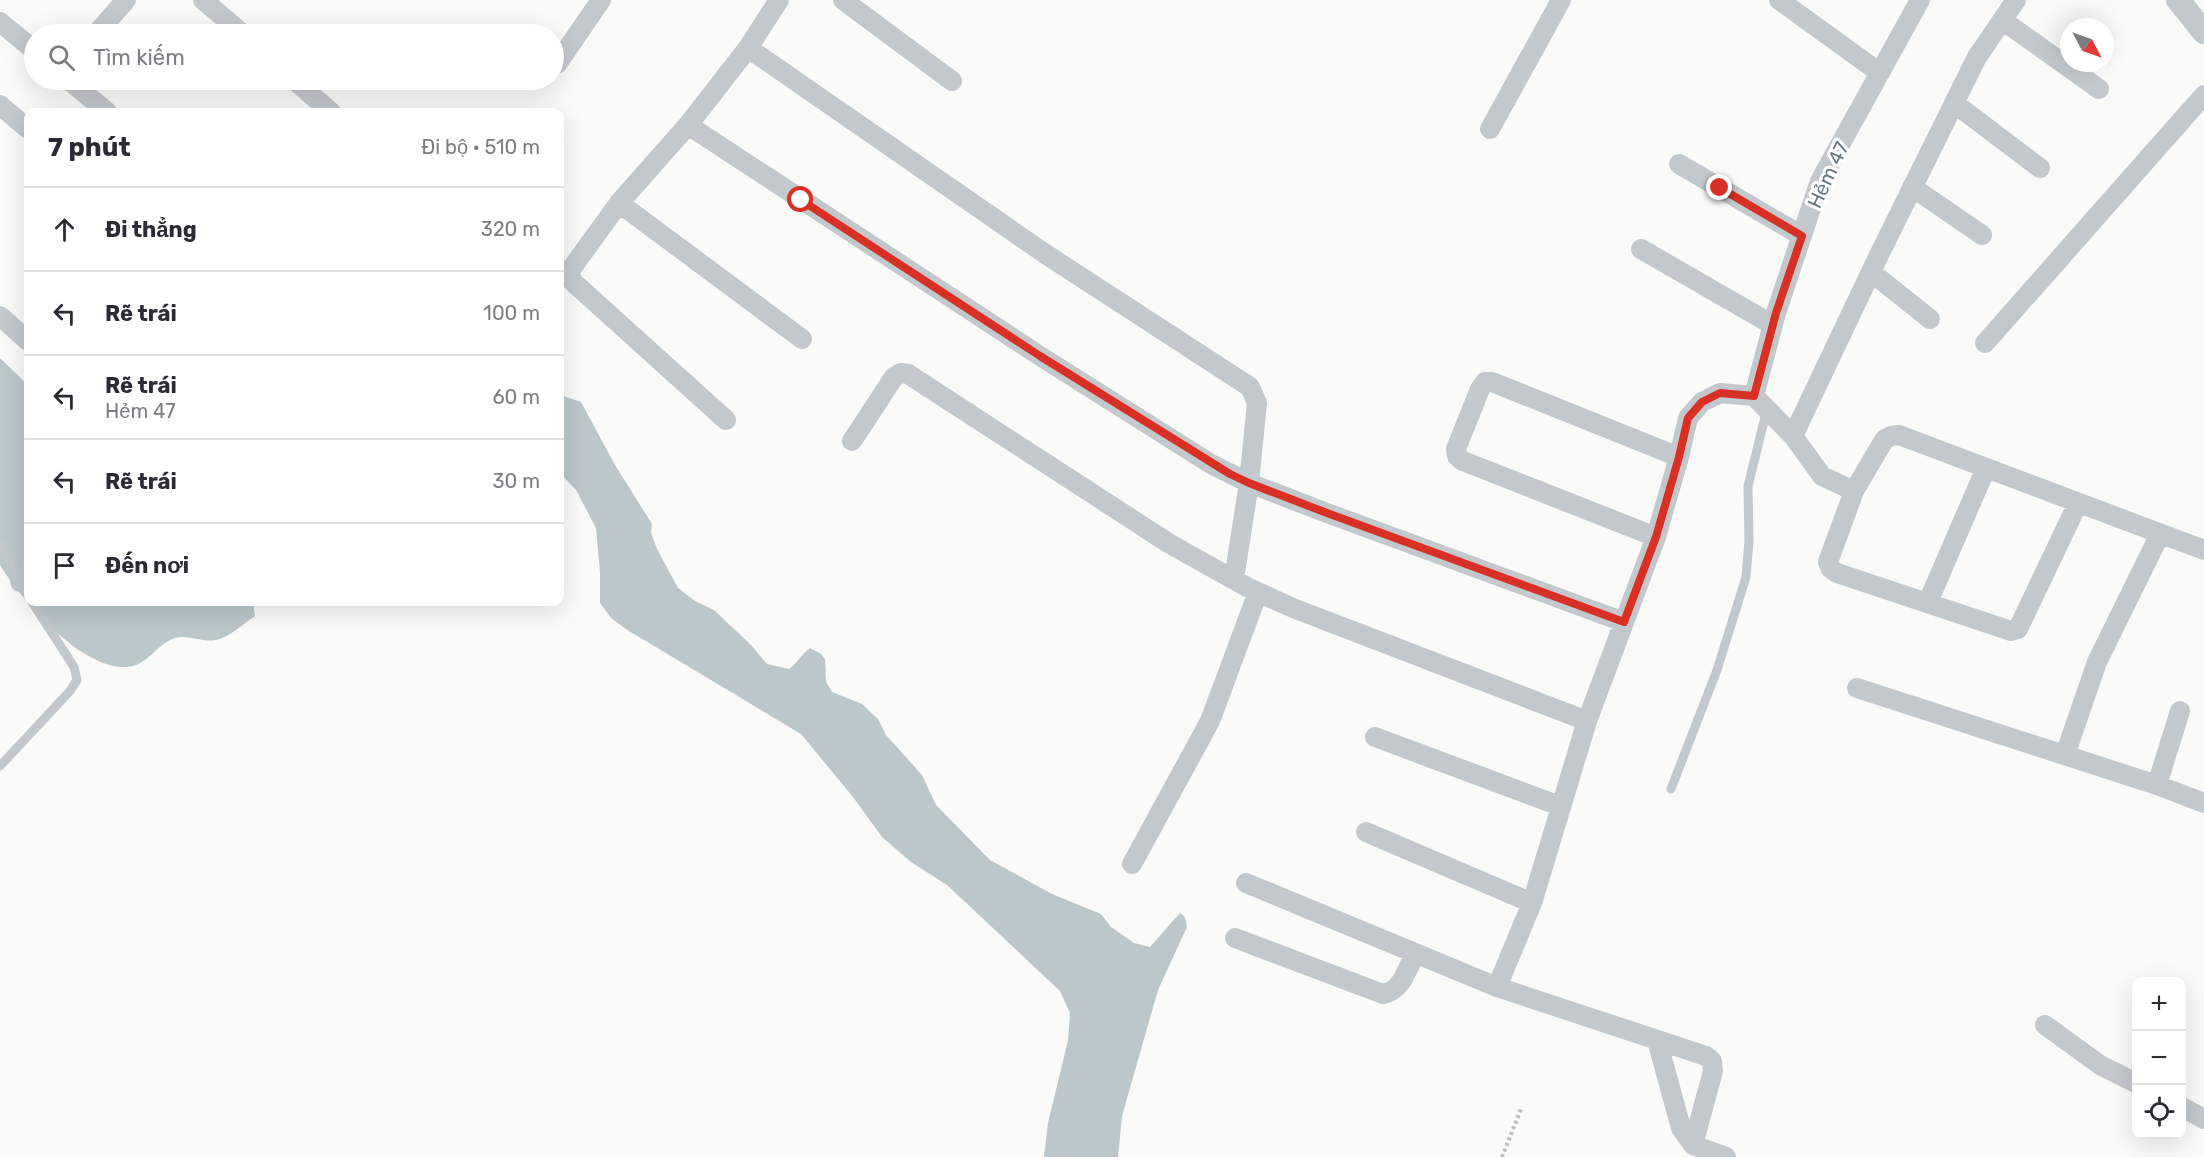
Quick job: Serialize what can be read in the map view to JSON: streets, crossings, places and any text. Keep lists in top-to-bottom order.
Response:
{
  "streets": {
    "street": ["Hẻm 47"]
  },
  "north": "bottom right",
  "page": {
    "search": "Tìm kiếm",
    "heading": ["7 phút", "Đi bộ · 510 m"],
    "list": [
      ["Đi thẳng", "320 m"],
      ["Rẽ trái", "100 m"],
      ["Rẽ trái", "Hẻm 47", "60 m"],
      ["Rẽ trái", "30 m"],
      "Đến nơi"
    ],
    "map_buttons": ["+", "−"]
  }
}
